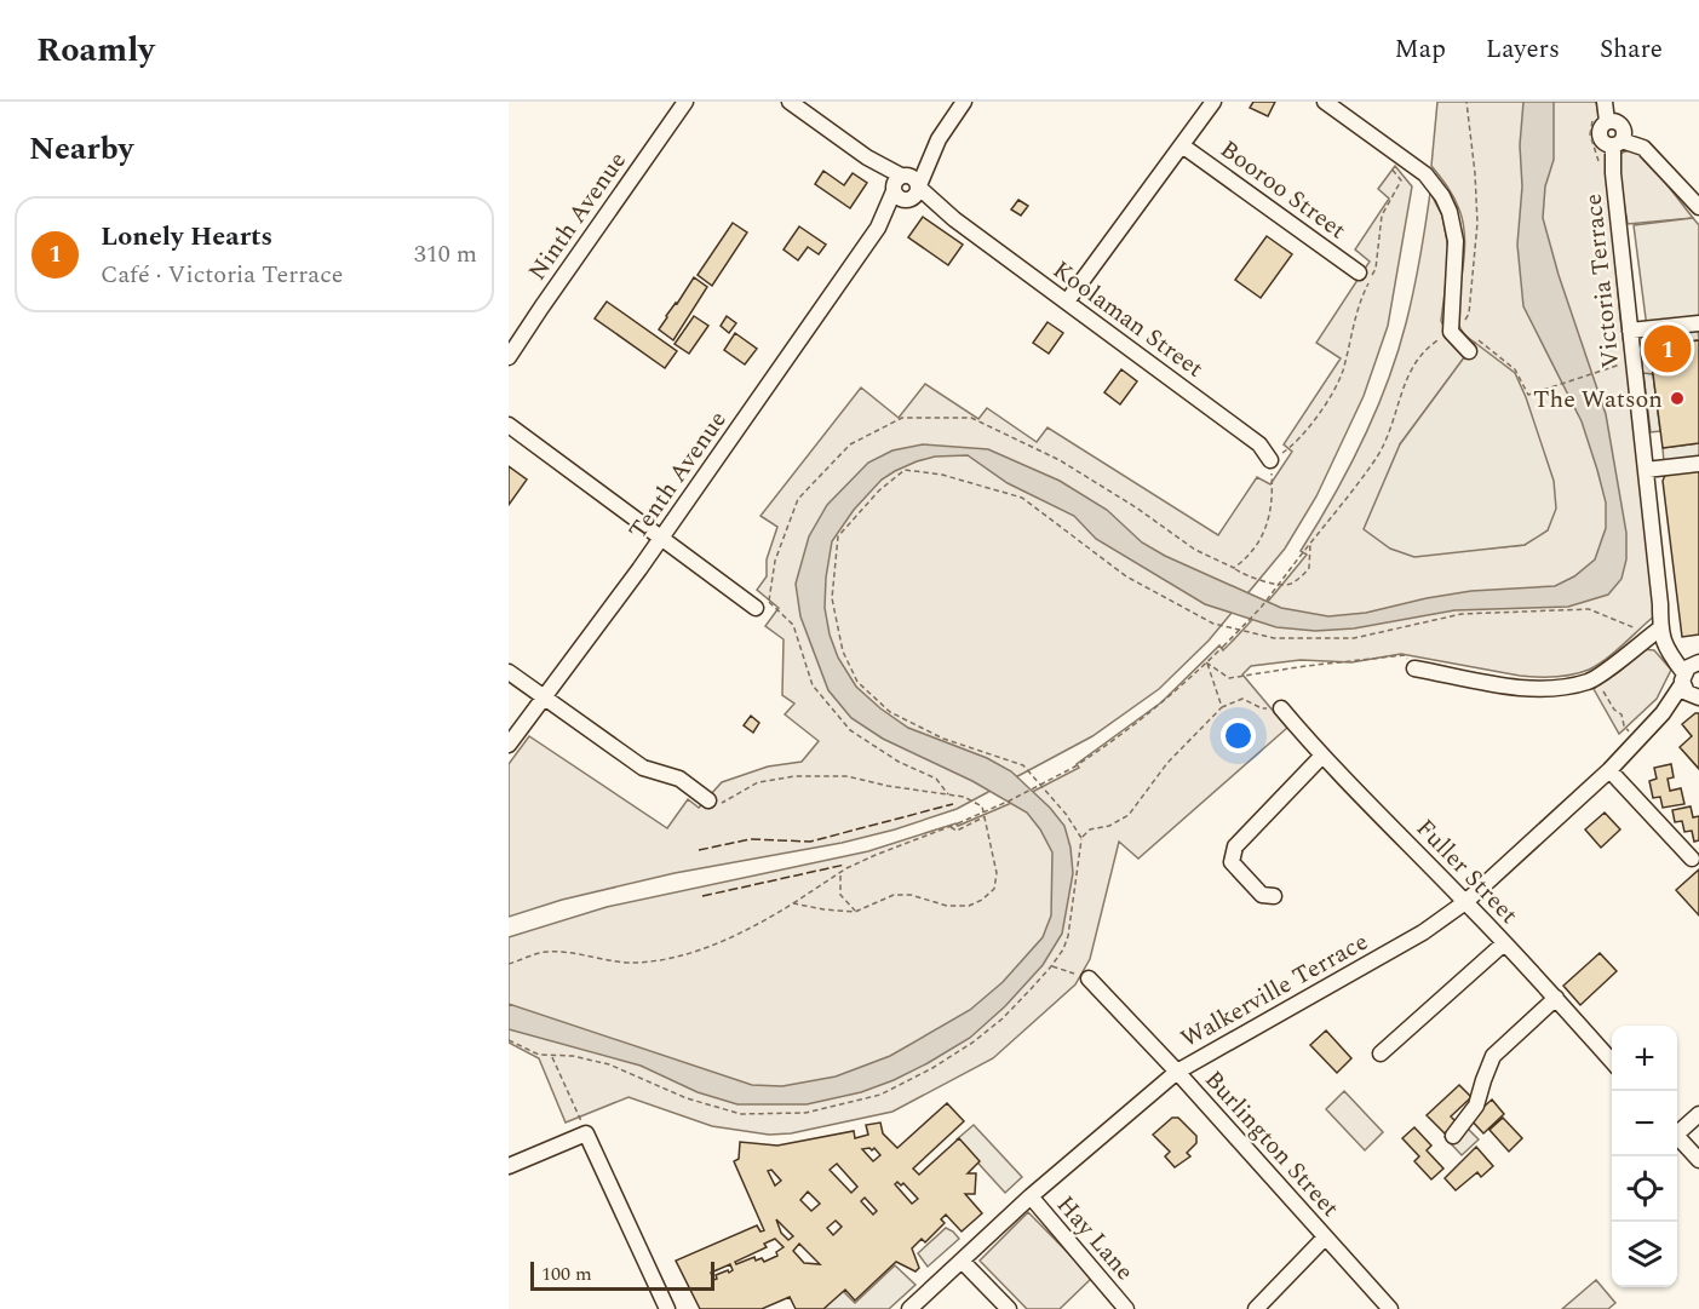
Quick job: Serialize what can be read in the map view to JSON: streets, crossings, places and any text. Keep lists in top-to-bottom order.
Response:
{
  "streets": {
    "street": [
      "Booroo Street",
      "Ninth Avenue",
      "Victoria Terrace",
      "Koolaman Street",
      "Tenth Avenue",
      "Fuller Street",
      "Walkerville Terrace",
      "Burlington Street",
      "Hay Lane"
    ]
  },
  "crossings": [
    ["Victoria Terrace", "Walkerville Terrace"],
    ["Koolaman Street", "Tenth Avenue"],
    ["Fuller Street", "Walkerville Terrace"],
    ["Walkerville Terrace", "Burlington Street"],
    ["Walkerville Terrace", "Hay Lane"]
  ],
  "places": ["The Watson"],
  "scale_bar": "100 m",
  "page": {
    "header": "Roamly",
    "nav": ["Map", "Layers", "Share"],
    "heading": "Nearby",
    "list": [
      {
        "mark": "1",
        "name": "Lonely Hearts",
        "note": "Café · Victoria Terrace",
        "value": "310 m"
      }
    ],
    "pins": "1",
    "map_buttons": ["+", "−"],
    "scale": "100 m"
  }
}
